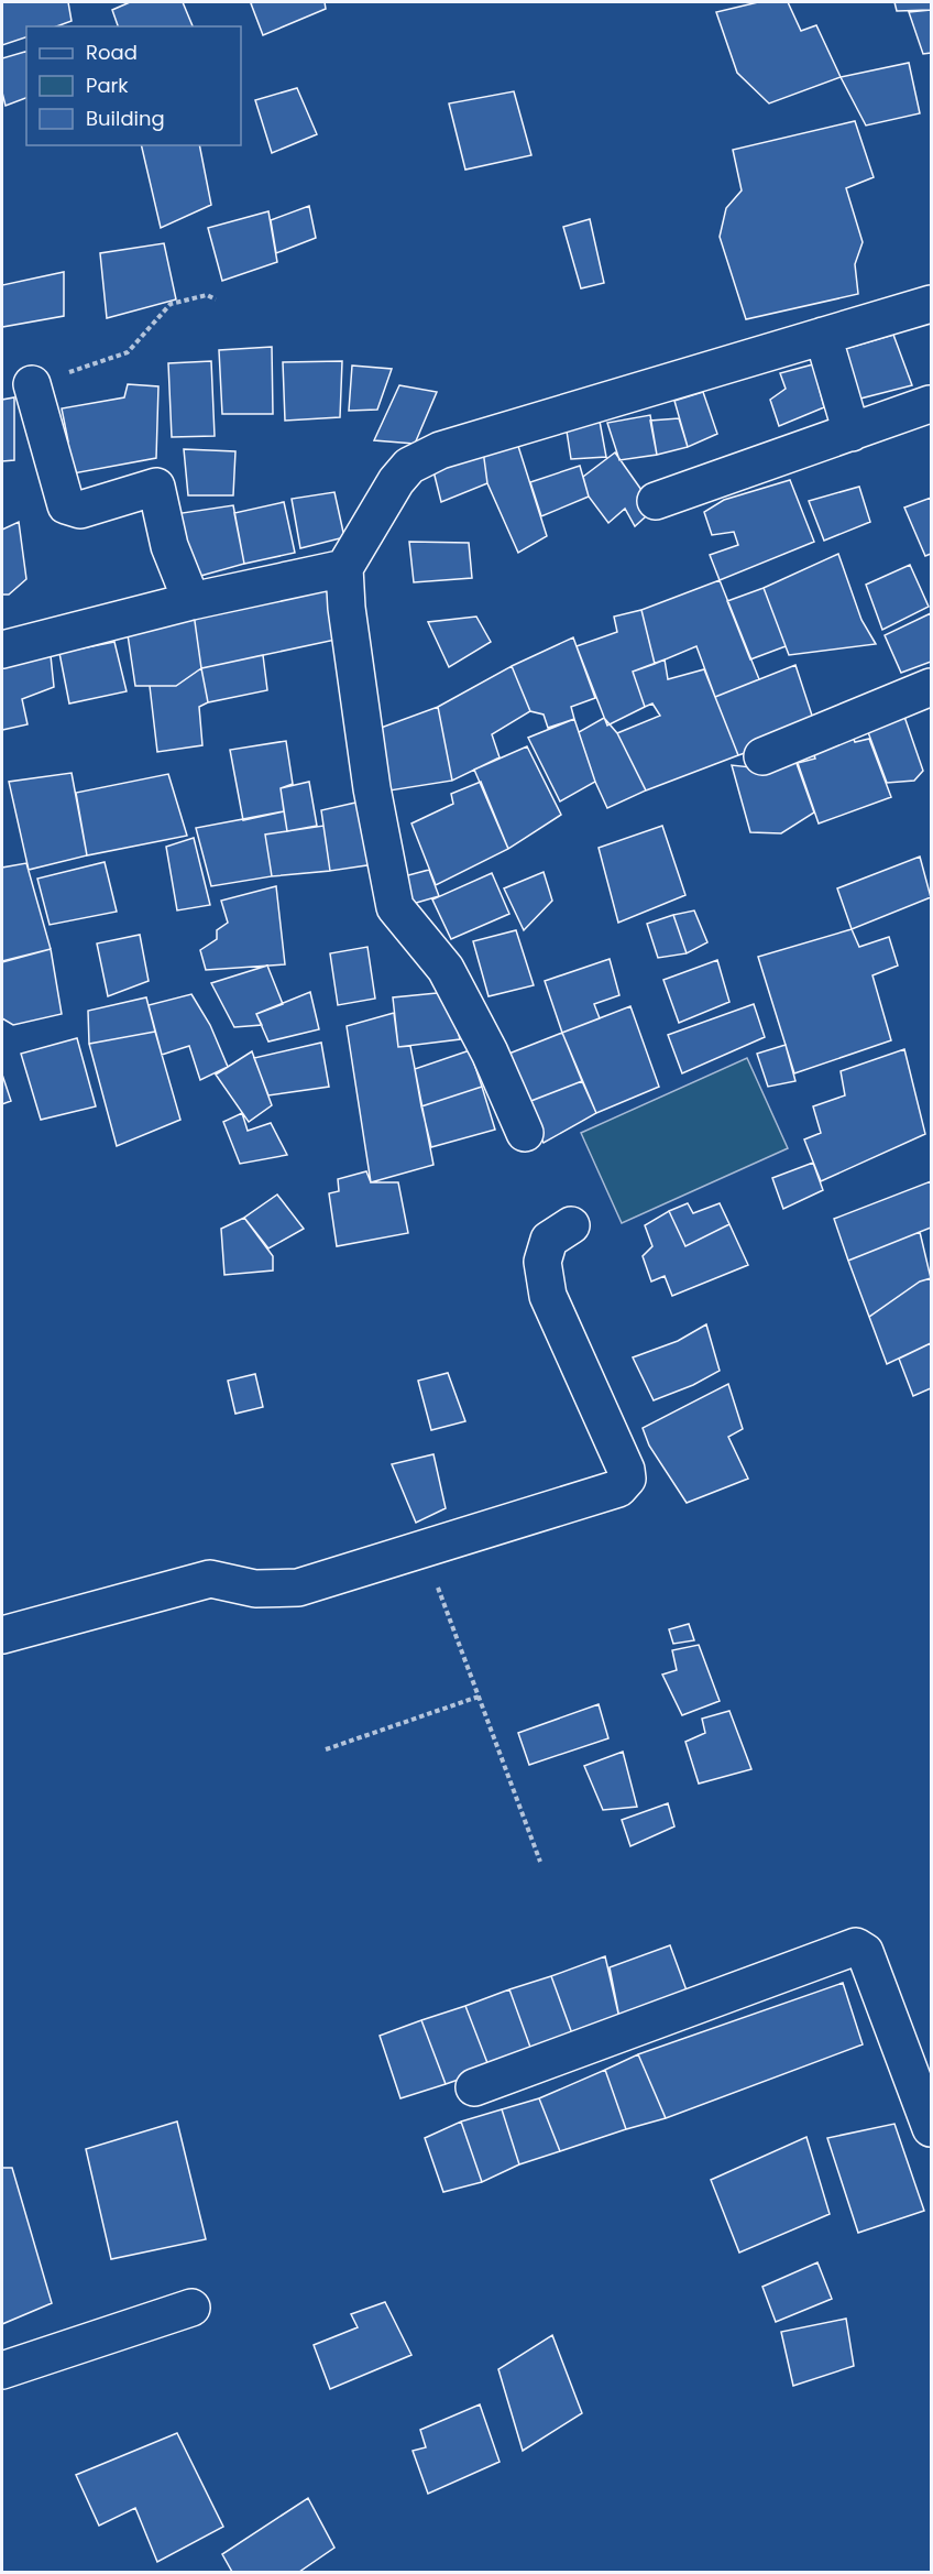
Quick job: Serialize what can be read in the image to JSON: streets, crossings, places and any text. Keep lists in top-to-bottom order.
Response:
{
  "legend": ["Road", "Park", "Building"]
}
